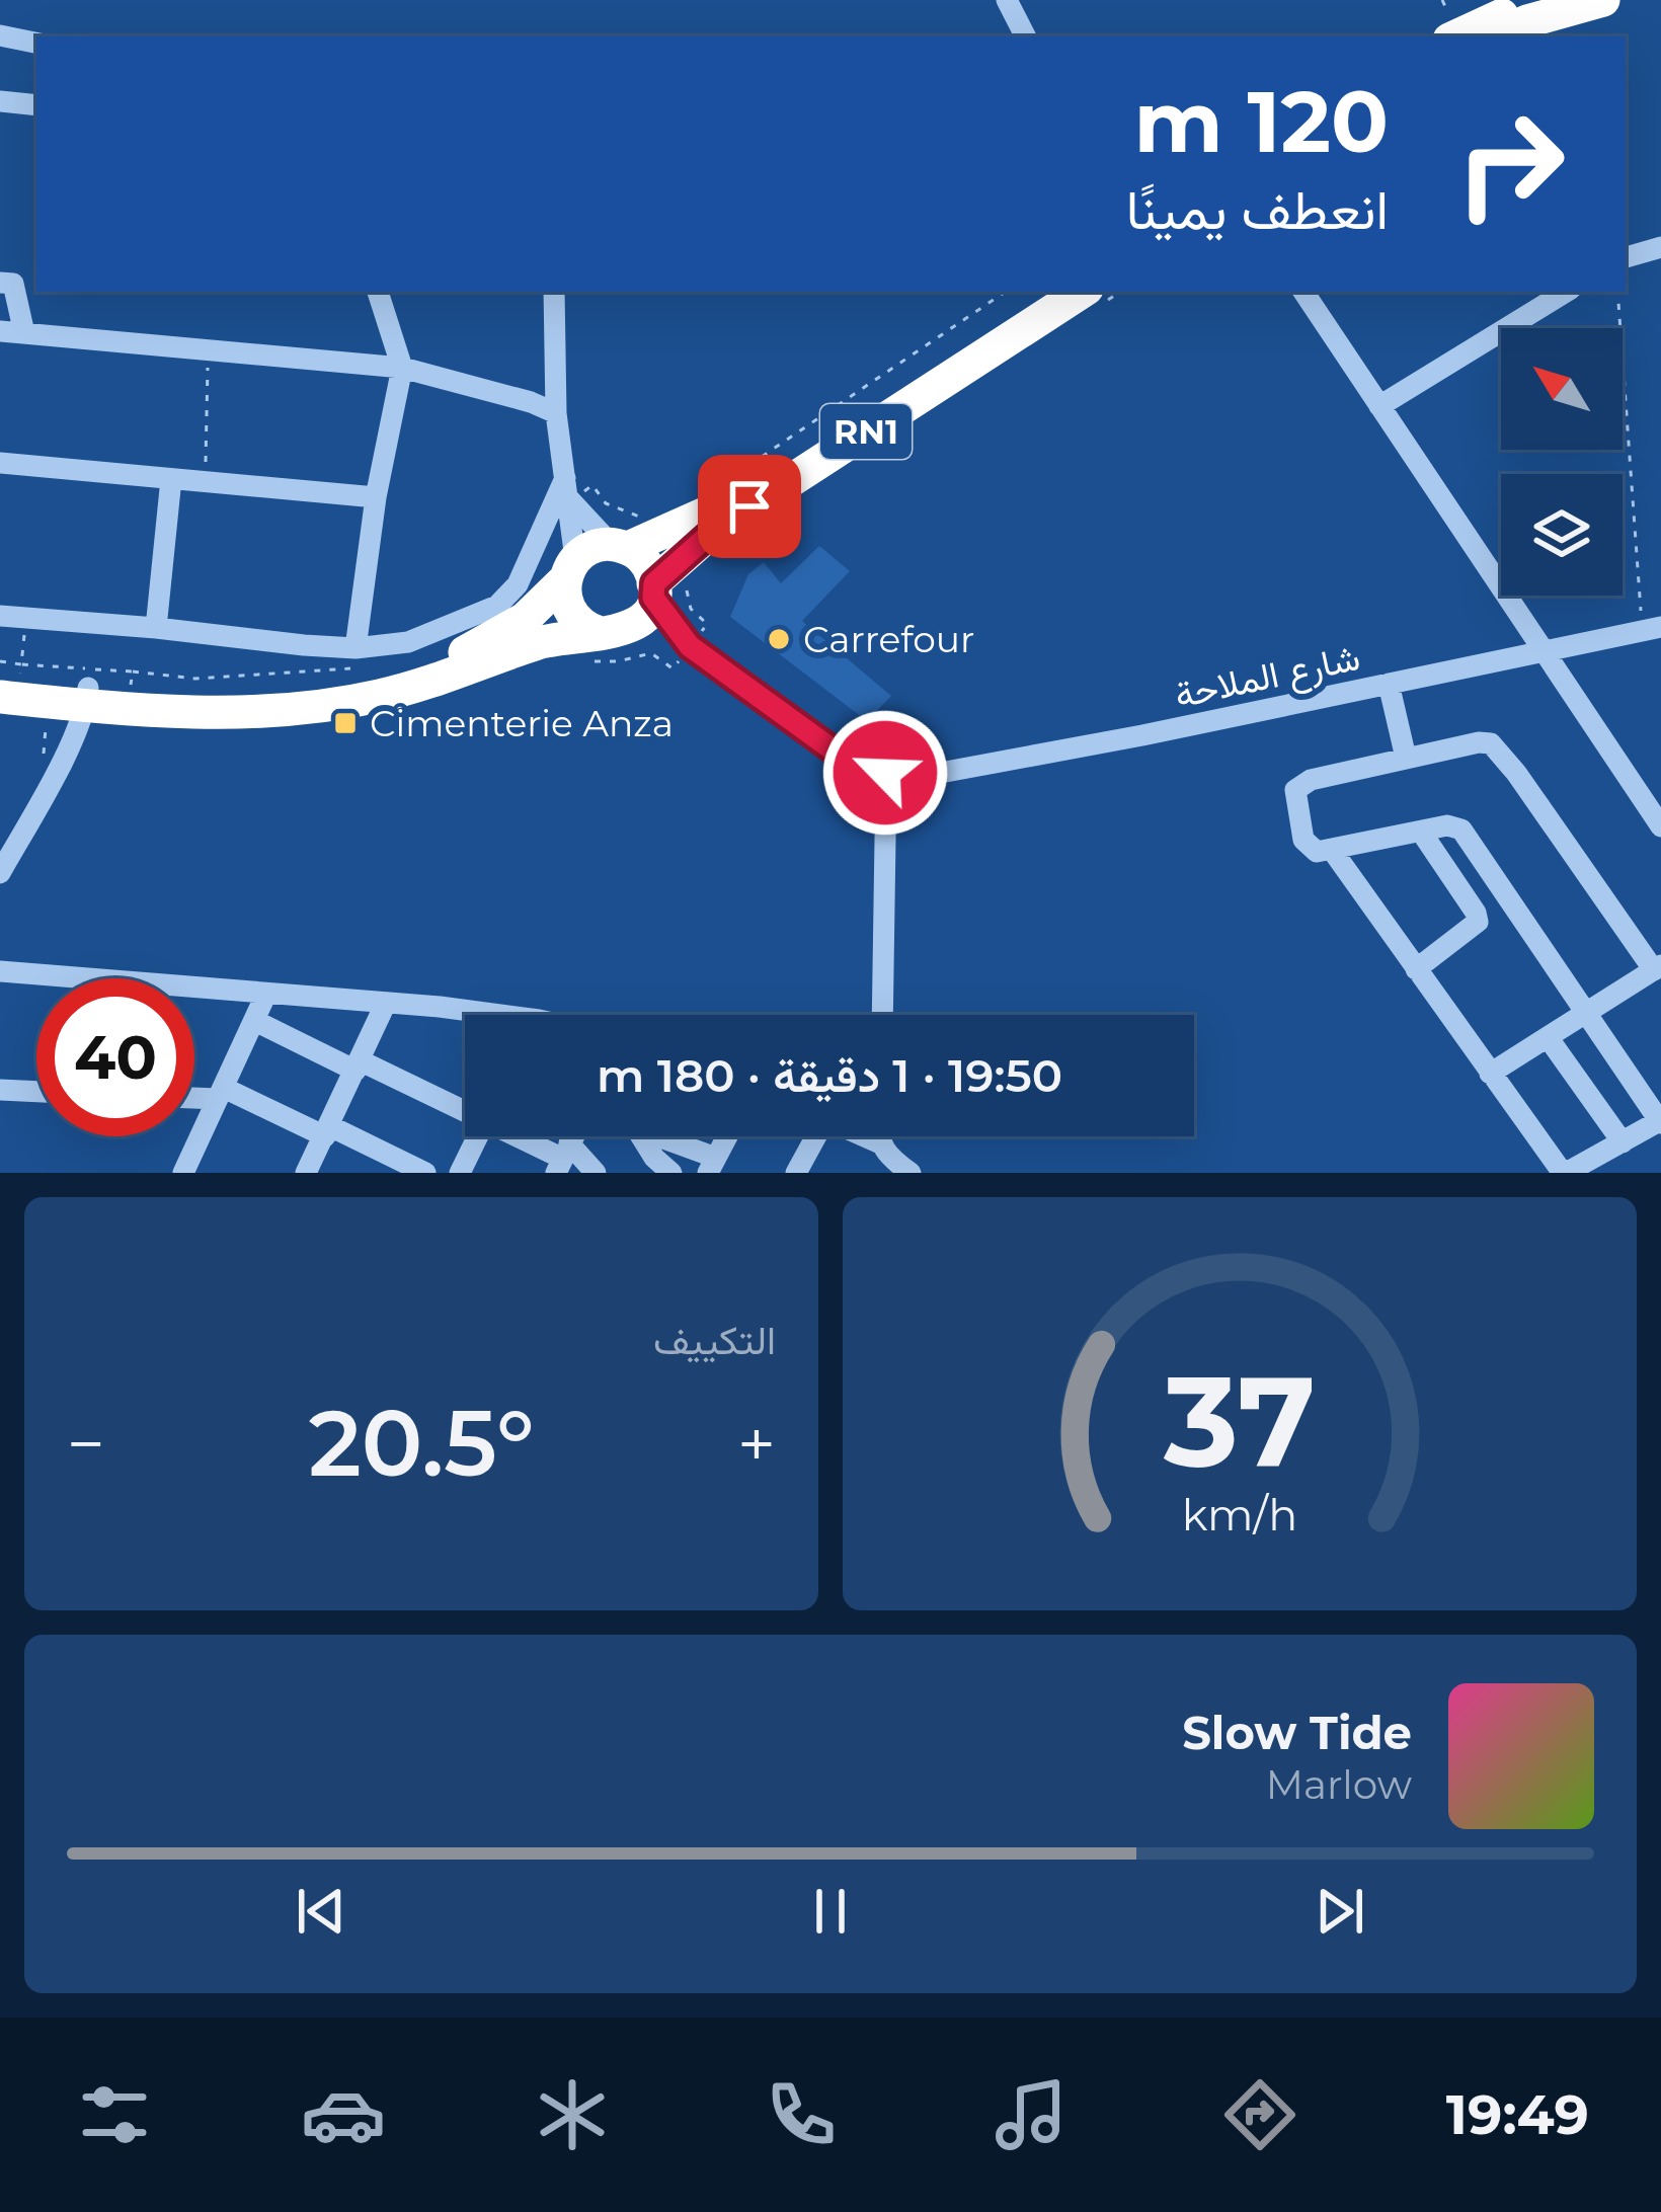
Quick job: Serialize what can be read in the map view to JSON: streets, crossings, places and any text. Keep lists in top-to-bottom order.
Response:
{
  "streets": {
    "highway": ["RN1"],
    "street": ["شارع الملاحة"]
  },
  "places": {
    "other": ["Carrefour"],
    "transit": ["Cimenterie Anza"]
  },
  "north": "top left",
  "page": {
    "turn": ["120 m", "انعطف يمينًا"],
    "limit": "40",
    "trip": "19:50 · 1 دقيقة · 180 m",
    "tile": "التكييف",
    "heat": ["−", "20.5°", "+"],
    "song": ["Slow Tide", "Marlow"],
    "tabs": "19:49",
    "gauge": ["37", "km/h"]
  }
}
